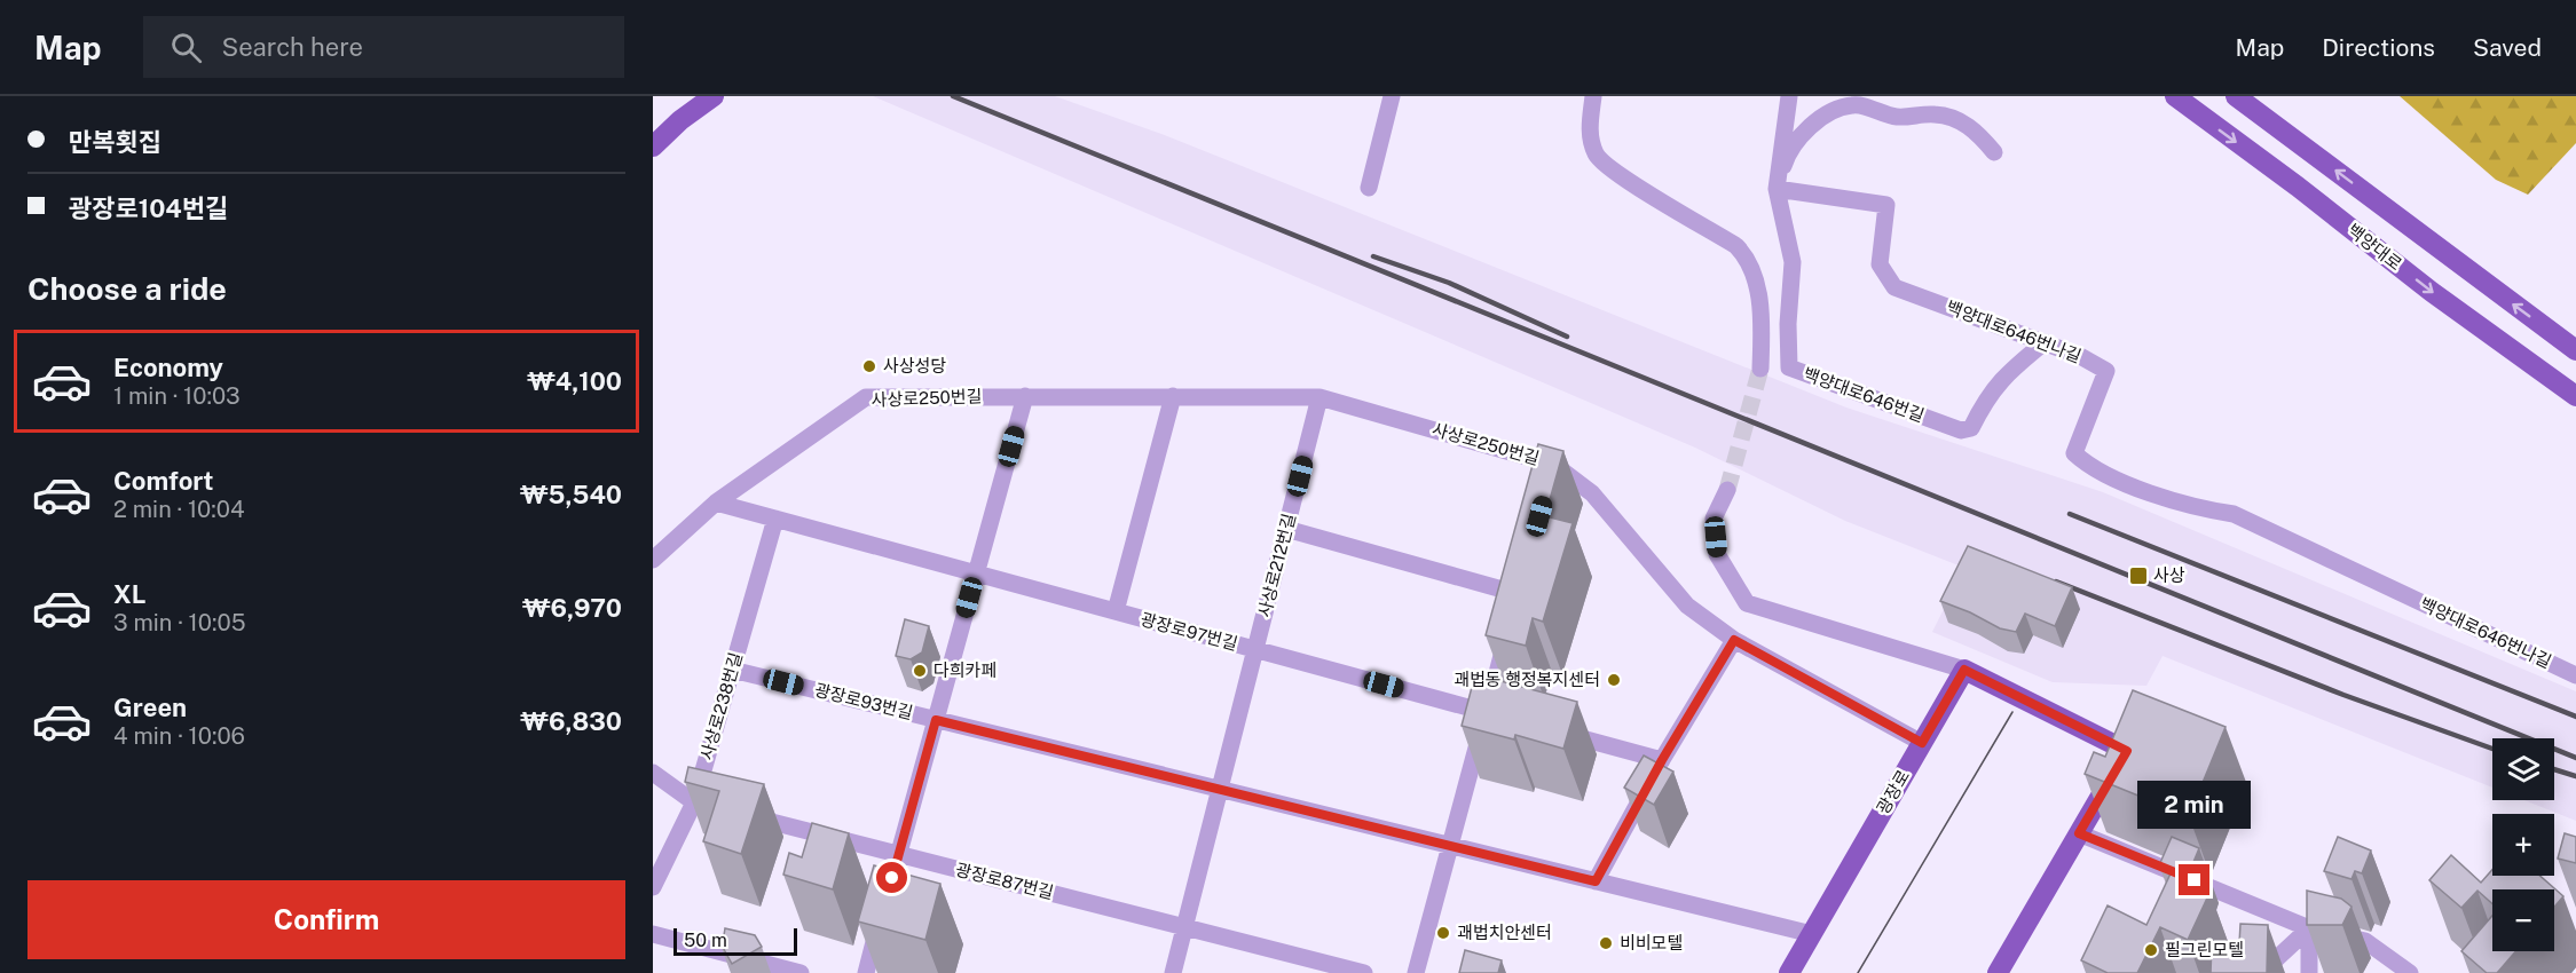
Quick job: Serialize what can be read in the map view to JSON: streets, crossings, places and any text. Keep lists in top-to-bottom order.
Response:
{
  "streets": {
    "main road": ["백양대로", "광장로"],
    "street": [
      "백양대로646번나길",
      "백양대로646번길",
      "사상로250번길",
      "사상로212번길",
      "광장로97번길",
      "광장로93번길",
      "사상로238번길",
      "광장로87번길"
    ]
  },
  "crossings": [
    ["백양대로646번나길", "백양대로646번길"],
    ["사상로250번길", "사상로212번길"],
    ["사상로250번길", "광장로97번길"],
    ["사상로212번길", "광장로97번길"],
    ["사상로212번길", "광장로93번길"],
    ["사상로212번길", "광장로87번길"],
    ["광장로97번길", "사상로238번길"],
    ["광장로93번길", "사상로238번길"],
    ["광장로93번길", "광장로"],
    ["사상로238번길", "광장로87번길"]
  ],
  "places": {
    "other": [
      "사상성당",
      "다희카페",
      "괘법동 행정복지센터",
      "괘법치안센터",
      "비비모텔",
      "필그린모텔"
    ],
    "transit": ["사상"]
  },
  "scale_bar": "50 m",
  "page": {
    "header": "Map",
    "search": "Search here",
    "nav": ["Map", "Directions", "Saved"],
    "banner": ["만복횟집", "광장로104번길"],
    "heading": "Choose a ride",
    "list": [
      {
        "name": "Economy",
        "note": "1 min · 10:03",
        "value": "₩4,100"
      },
      {
        "name": "Comfort",
        "note": "2 min · 10:04",
        "value": "₩5,540"
      },
      {
        "name": "XL",
        "note": "3 min · 10:05",
        "value": "₩6,970"
      },
      {
        "name": "Green",
        "note": "4 min · 10:06",
        "value": "₩6,830"
      }
    ],
    "map_buttons": ["+", "−"],
    "bubble": "2 min",
    "buttons": "Confirm",
    "scale": "50 m"
  }
}
